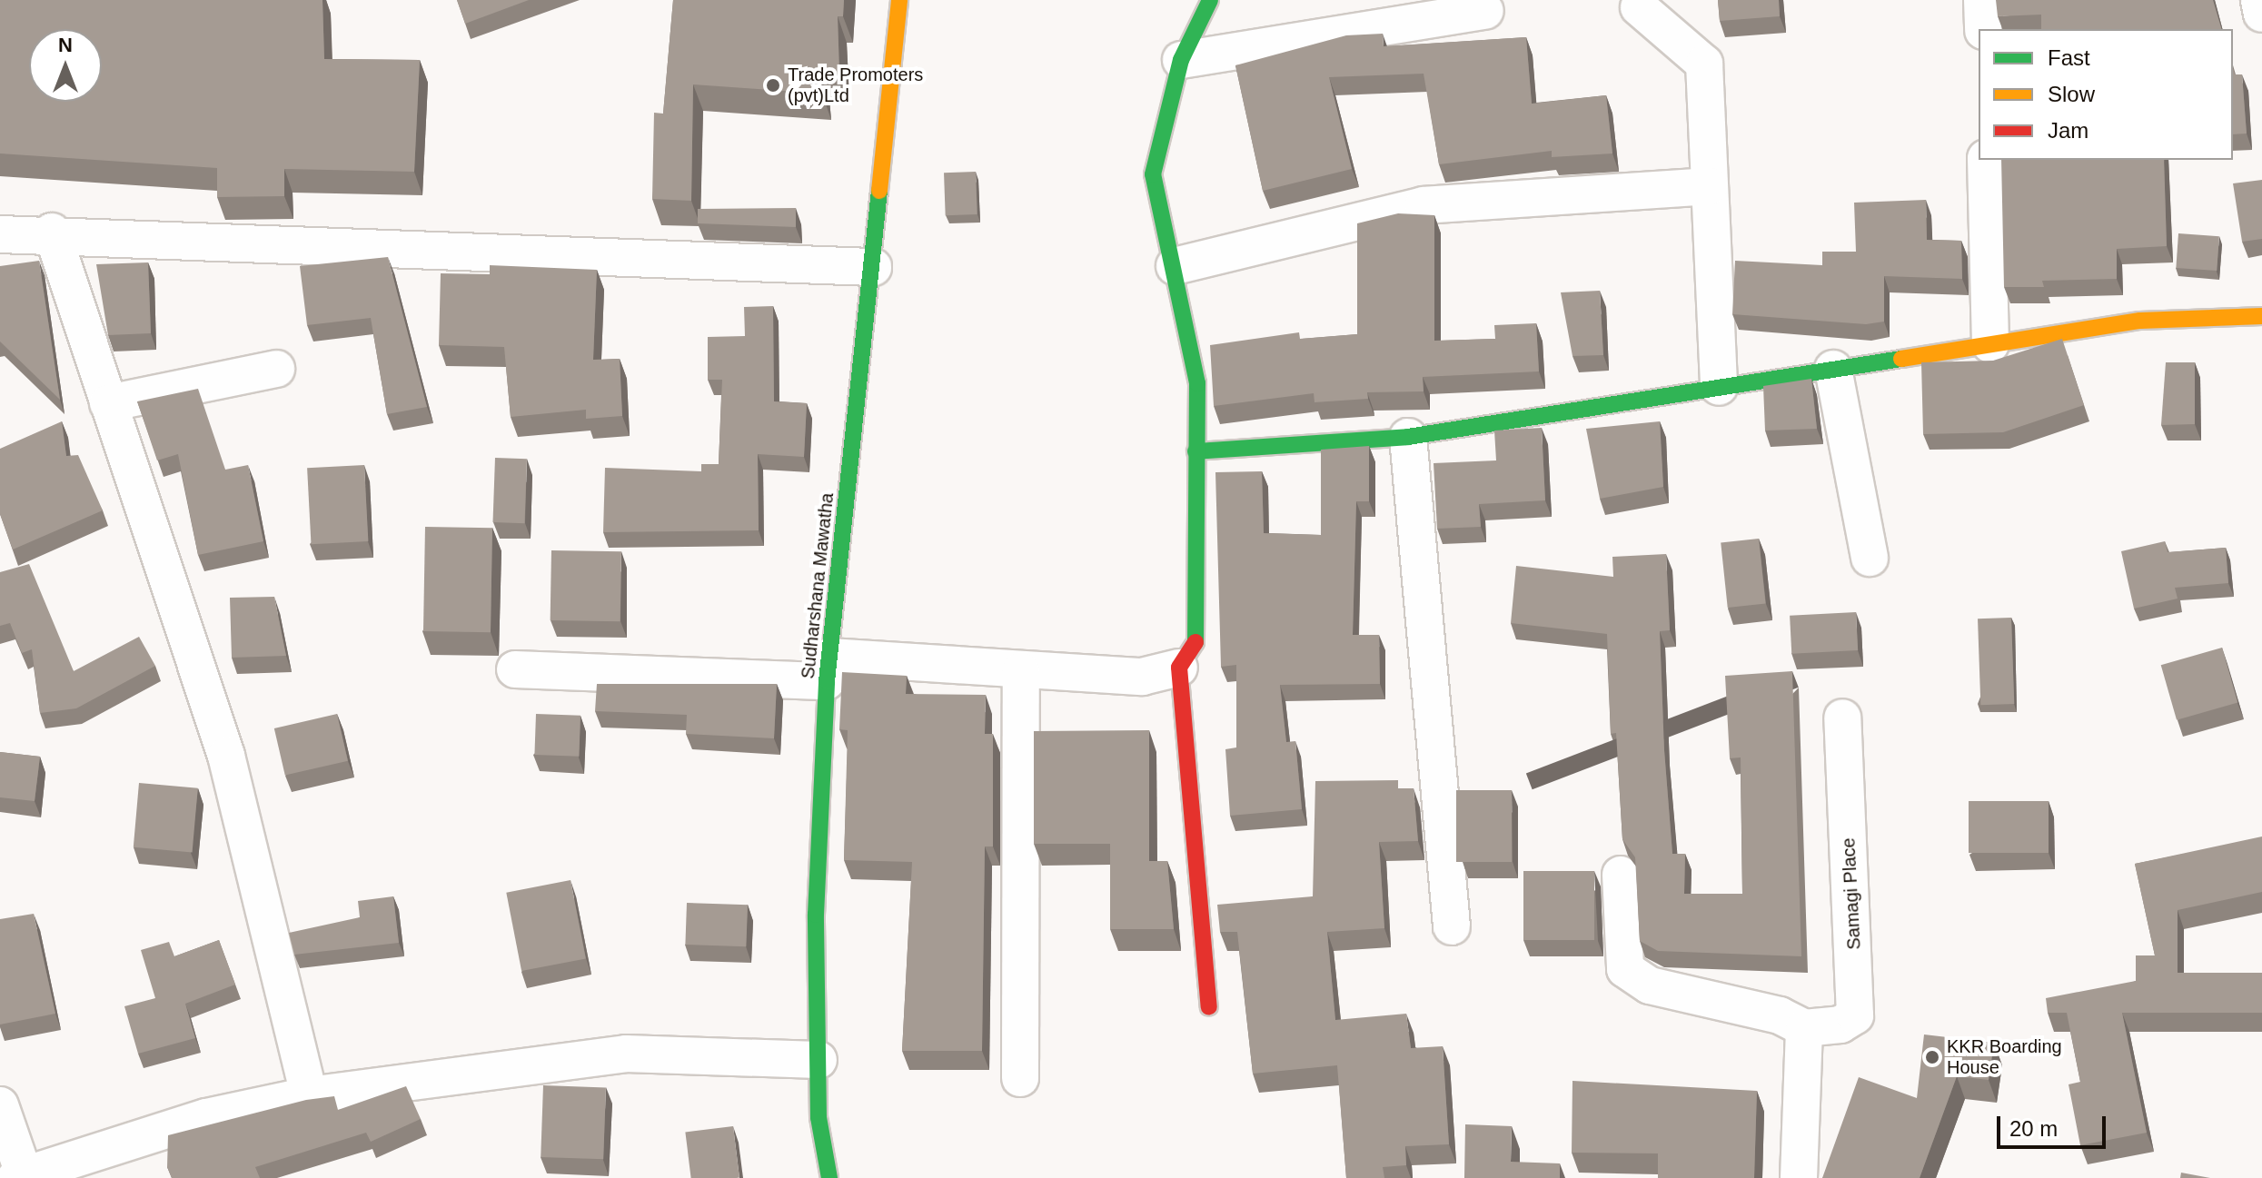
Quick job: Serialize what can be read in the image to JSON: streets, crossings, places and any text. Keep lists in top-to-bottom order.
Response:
{
  "streets": {
    "street": ["Sudharshana Mawatha", "Samagi Place"]
  },
  "places": ["Trade Promoters (pvt)Ltd", "KKR Boarding House"],
  "legend": ["Fast", "Slow", "Jam"],
  "scale_bar": "20 m",
  "north": "top"
}
